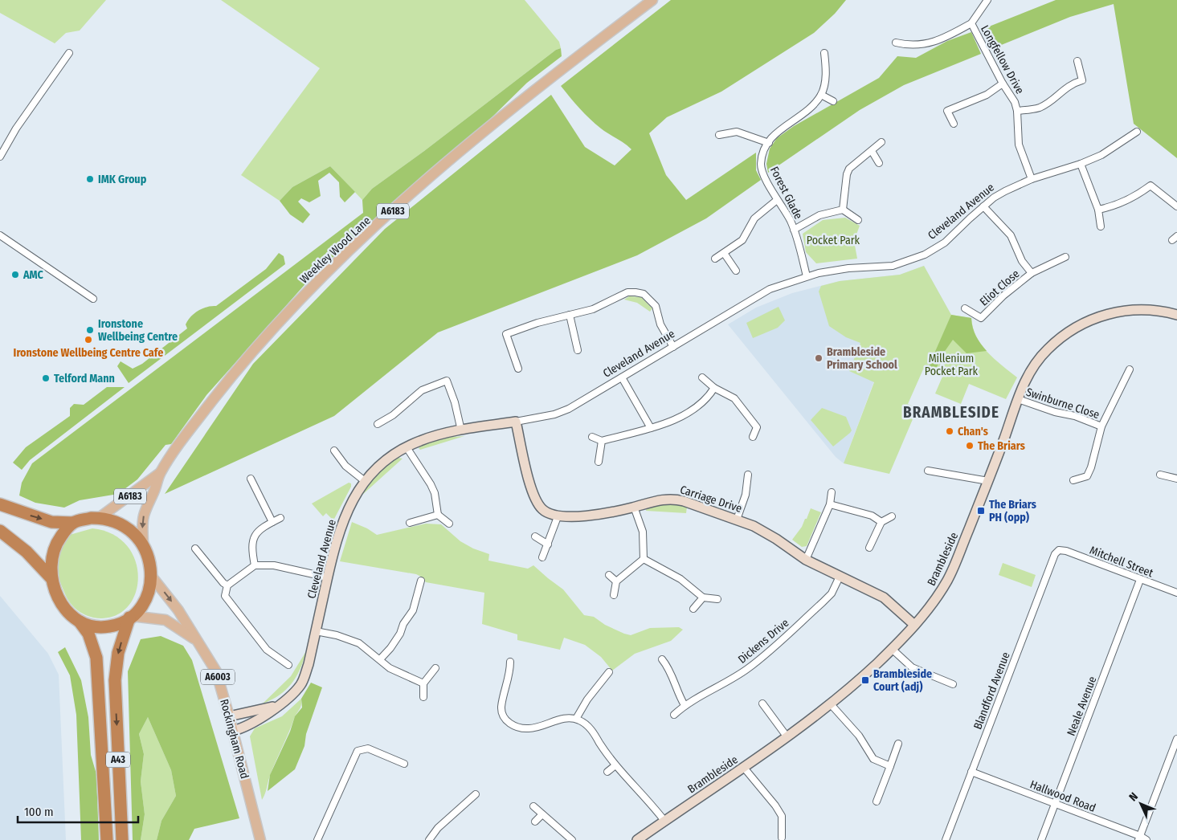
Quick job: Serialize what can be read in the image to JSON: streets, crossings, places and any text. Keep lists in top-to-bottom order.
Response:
{
  "streets": {
    "highway": ["A43"],
    "main road": [
      "A6183",
      "Weekley Wood Lane",
      "A6003",
      "Rockingham Road"
    ],
    "street": [
      "Longfellow Drive",
      "Forest Glade",
      "Cleveland Avenue",
      "Eliot Close",
      "Swinburne Close",
      "Carriage Drive",
      "Brambleside",
      "Mitchell Street",
      "Dickens Drive",
      "Blandford Avenue",
      "Neale Avenue",
      "Hallwood Road"
    ]
  },
  "crossings": [
    ["Longfellow Drive", "Cleveland Avenue"],
    ["Forest Glade", "Cleveland Avenue"],
    ["Cleveland Avenue", "Eliot Close"],
    ["Cleveland Avenue", "Carriage Drive"],
    ["Cleveland Avenue", "Rockingham Road"],
    ["Weekley Wood Lane", "Rockingham Road"],
    ["Weekley Wood Lane", "A43"],
    ["Swinburne Close", "Brambleside"],
    ["Carriage Drive", "Brambleside"],
    ["Carriage Drive", "Dickens Drive"],
    ["Mitchell Street", "Blandford Avenue"],
    ["Mitchell Street", "Neale Avenue"],
    ["Blandford Avenue", "Hallwood Road"],
    ["Neale Avenue", "Hallwood Road"],
    ["Rockingham Road", "A43"]
  ],
  "districts": ["BRAMBLESIDE"],
  "parks": ["Pocket Park", "Millenium Pocket Park"],
  "places": {
    "other": [
      "IMK Group",
      "AMC",
      "Ironstone Wellbeing Centre",
      "Ironstone Wellbeing Centre Cafe",
      "Brambleside Primary School",
      "Telford Mann",
      "Chan's",
      "The Briars"
    ],
    "transit": ["The Briars PH (opp)", "Brambleside Court (adj)"]
  },
  "scale_bar": "100 m",
  "north": "top left"
}
